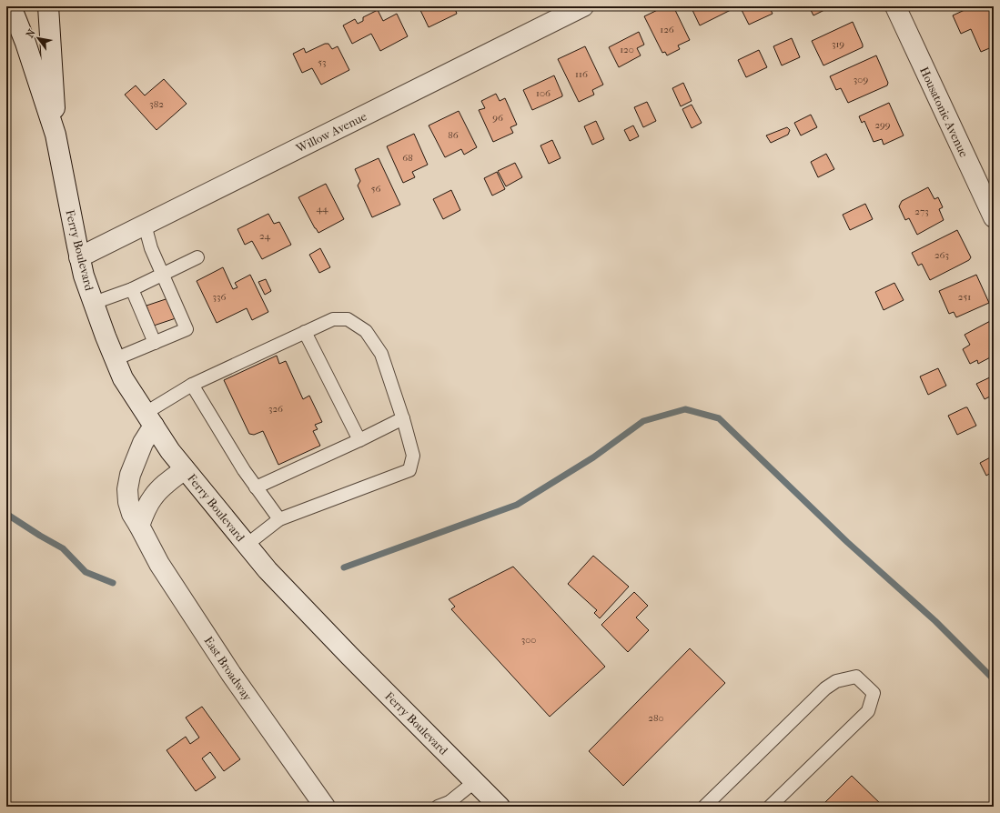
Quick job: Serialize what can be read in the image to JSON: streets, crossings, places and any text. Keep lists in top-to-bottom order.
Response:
{
  "streets": {
    "street": [
      "Housatonic Avenue",
      "Willow Avenue",
      "Ferry Boulevard",
      "East Broadway"
    ]
  },
  "crossings": [
    ["Willow Avenue", "Ferry Boulevard"],
    ["Ferry Boulevard", "East Broadway"]
  ],
  "house_numbers": [
    "126",
    "319",
    "120",
    "53",
    "116",
    "309",
    "106",
    "382",
    "96",
    "299",
    "86",
    "68",
    "56",
    "44",
    "273",
    "24",
    "263",
    "336",
    "251",
    "326",
    "300",
    "280"
  ],
  "north": "top left"
}
